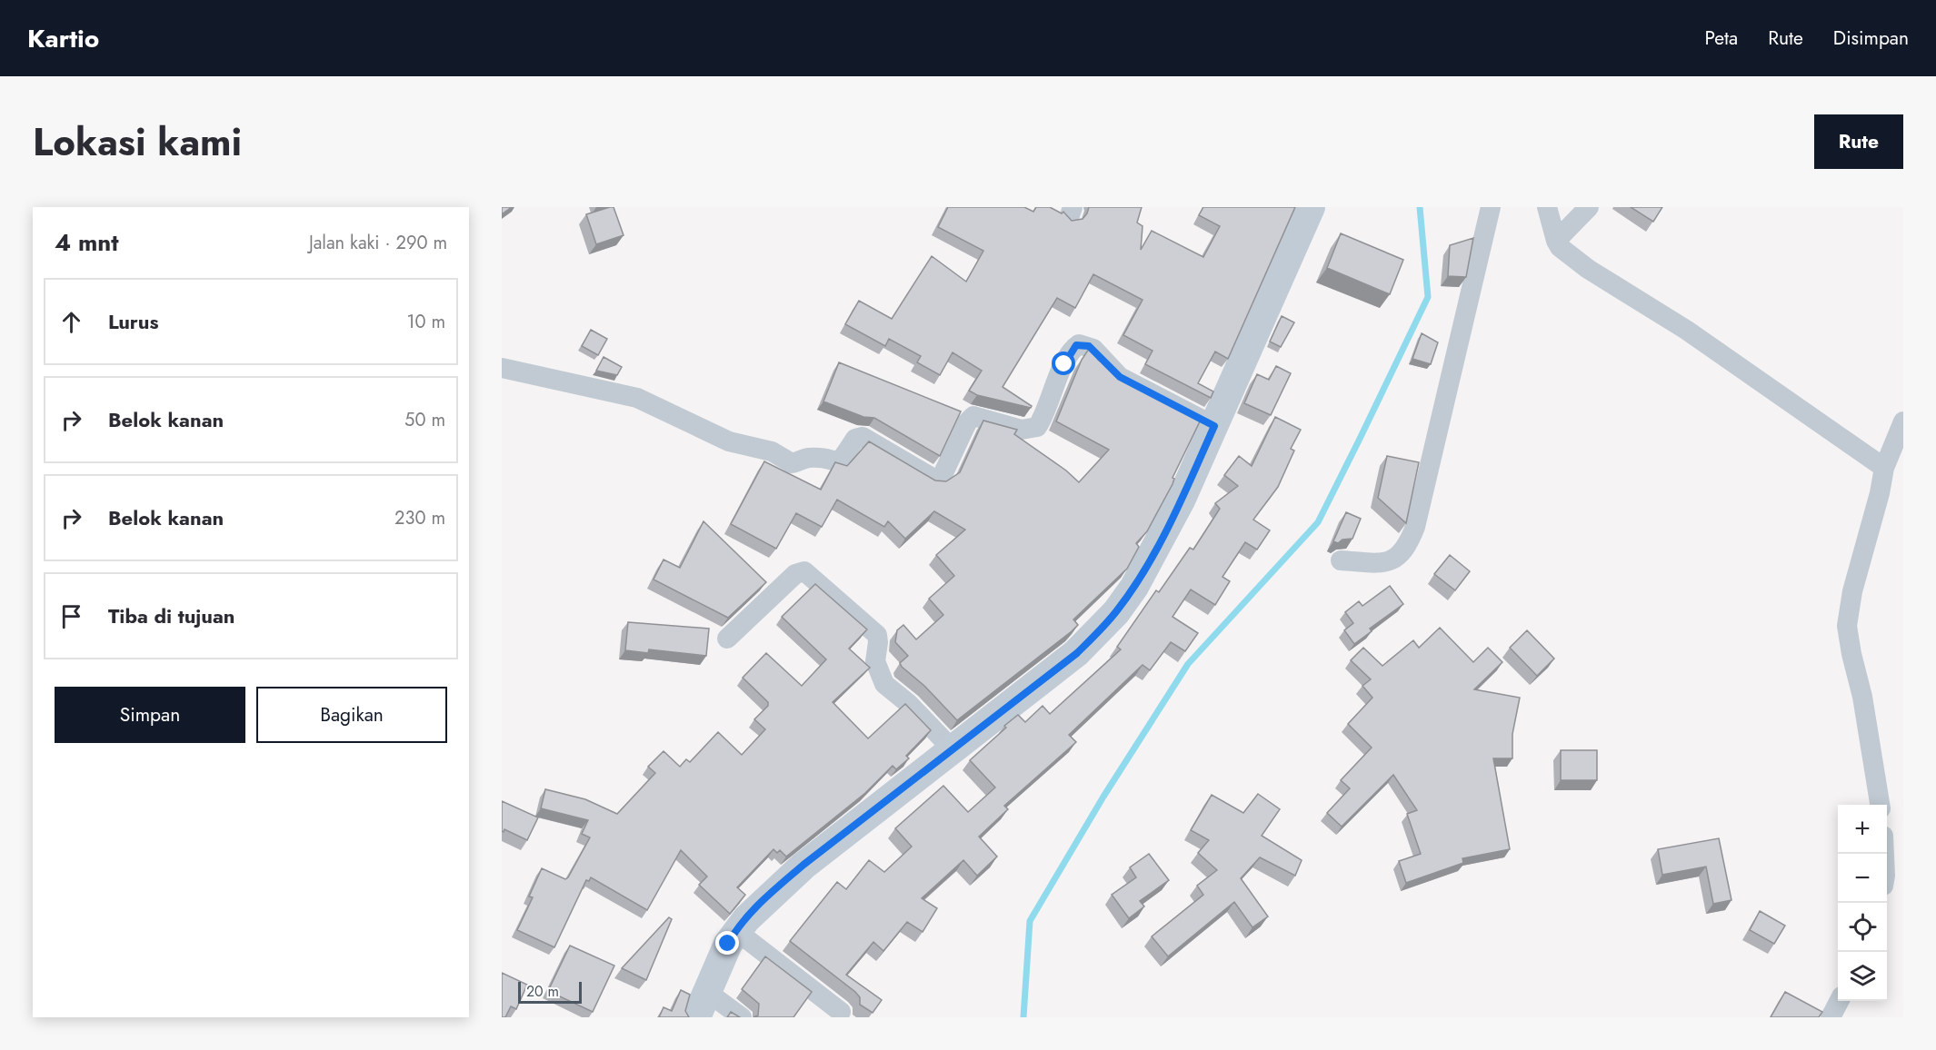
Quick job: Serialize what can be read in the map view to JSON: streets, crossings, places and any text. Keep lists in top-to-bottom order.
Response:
{
  "scale_bar": "20 m",
  "page": {
    "header": "Kartio",
    "nav": ["Peta", "Rute", "Disimpan"],
    "title": "Lokasi kami",
    "buttons": [
      "Rute",
      ["Simpan", "Bagikan"]
    ],
    "heading": ["4 mnt", "Jalan kaki · 290 m"],
    "list": [
      ["Lurus", "10 m"],
      ["Belok kanan", "50 m"],
      ["Belok kanan", "230 m"],
      "Tiba di tujuan"
    ],
    "map_buttons": ["+", "−"],
    "scale": "20 m"
  }
}
